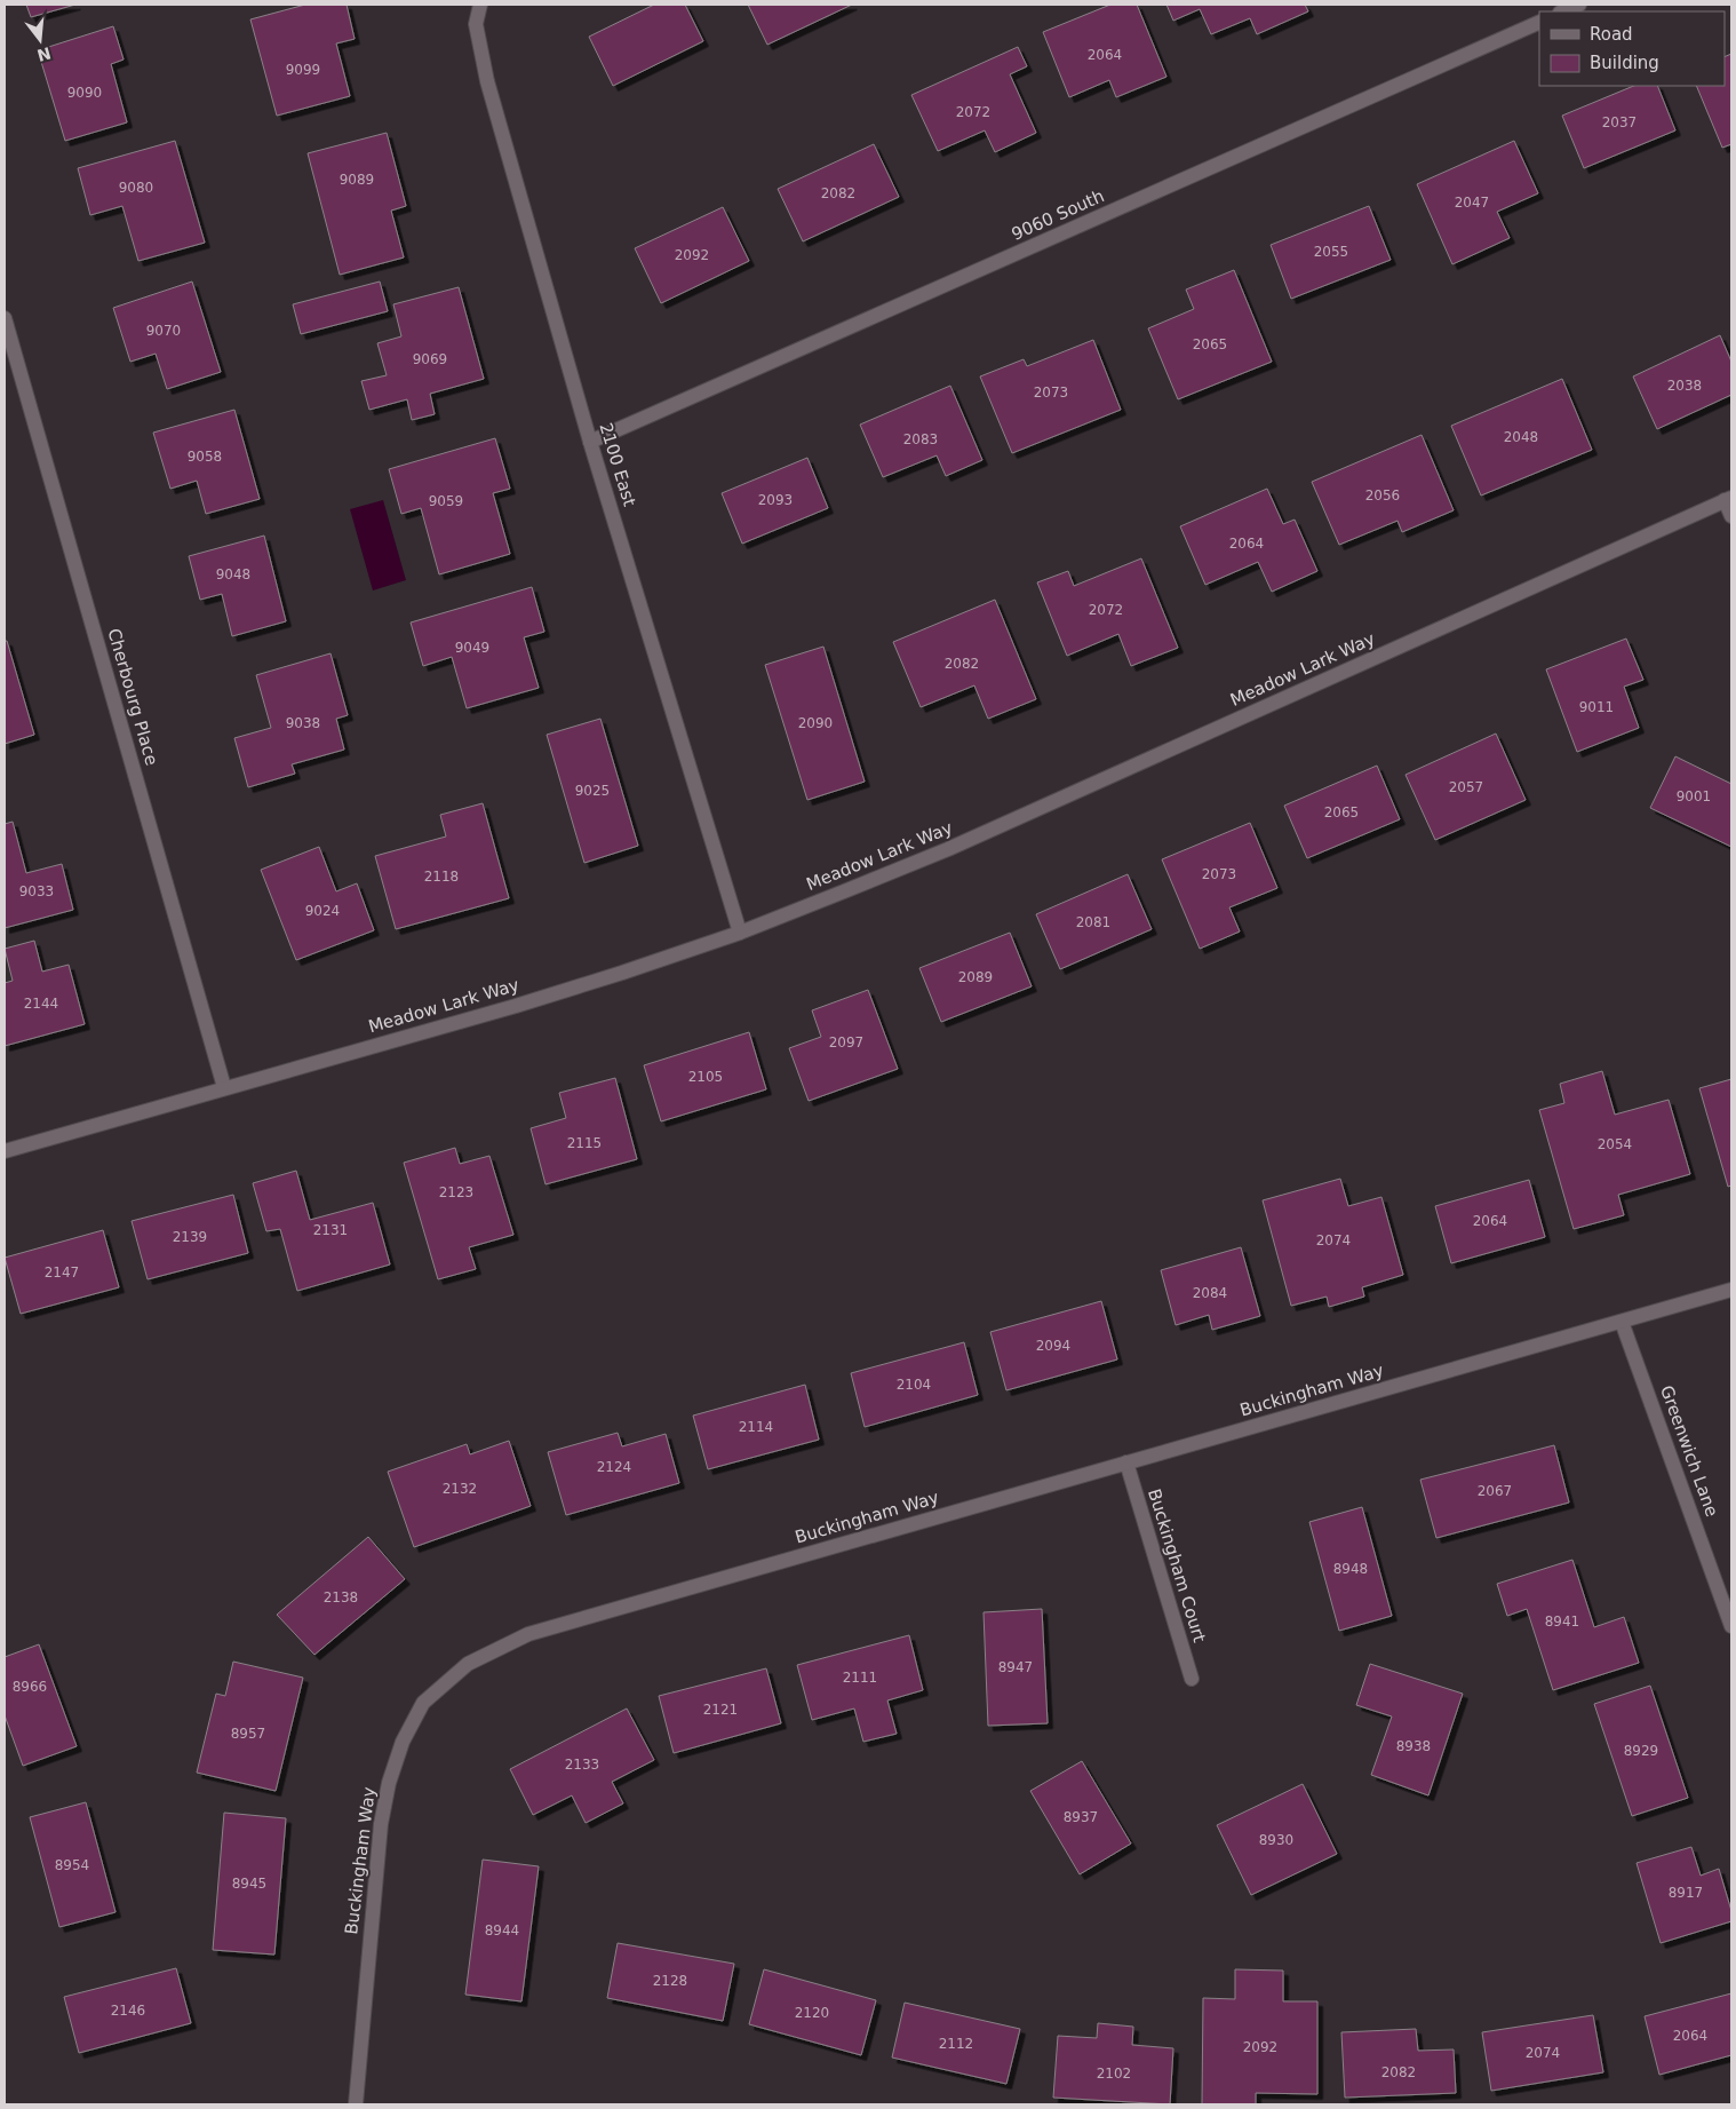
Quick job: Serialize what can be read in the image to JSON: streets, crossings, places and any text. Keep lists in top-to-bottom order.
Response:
{
  "streets": {
    "street": [
      "9060 South",
      "2100 East",
      "Meadow Lark Way",
      "Cherbourg Place",
      "Buckingham Way",
      "Greenwich Lane",
      "Buckingham Court"
    ]
  },
  "crossings": [
    ["9060 South", "2100 East"],
    ["2100 East", "Meadow Lark Way"],
    ["Meadow Lark Way", "Cherbourg Place"],
    ["Buckingham Way", "Greenwich Lane"],
    ["Buckingham Way", "Buckingham Court"]
  ],
  "house_numbers": [
    "2064",
    "9099",
    "9090",
    "2072",
    "2037",
    "9089",
    "9080",
    "2082",
    "2047",
    "2055",
    "2092",
    "9070",
    "2065",
    "9069",
    "2038",
    "2073",
    "2048",
    "2083",
    "9058",
    "2056",
    "2093",
    "9059",
    "2064",
    "9048",
    "2072",
    "9049",
    "2082",
    "9011",
    "9038",
    "2090",
    "2057",
    "9025",
    "9001",
    "2065",
    "2073",
    "2118",
    "9033",
    "9024",
    "2081",
    "2089",
    "2144",
    "2097",
    "2105",
    "2115",
    "2054",
    "2123",
    "2064",
    "2131",
    "2139",
    "2074",
    "2147",
    "2084",
    "2094",
    "2104",
    "2114",
    "2124",
    "2132",
    "2067",
    "8948",
    "2138",
    "8941",
    "8947",
    "2111",
    "8966",
    "2121",
    "8957",
    "8938",
    "8929",
    "2133",
    "8937",
    "8930",
    "8954",
    "8945",
    "8917",
    "8944",
    "2128",
    "2146",
    "2120",
    "2064",
    "2112",
    "2092",
    "2074",
    "2082",
    "2102"
  ],
  "legend": ["Road", "Building"],
  "north": "bottom"
}
